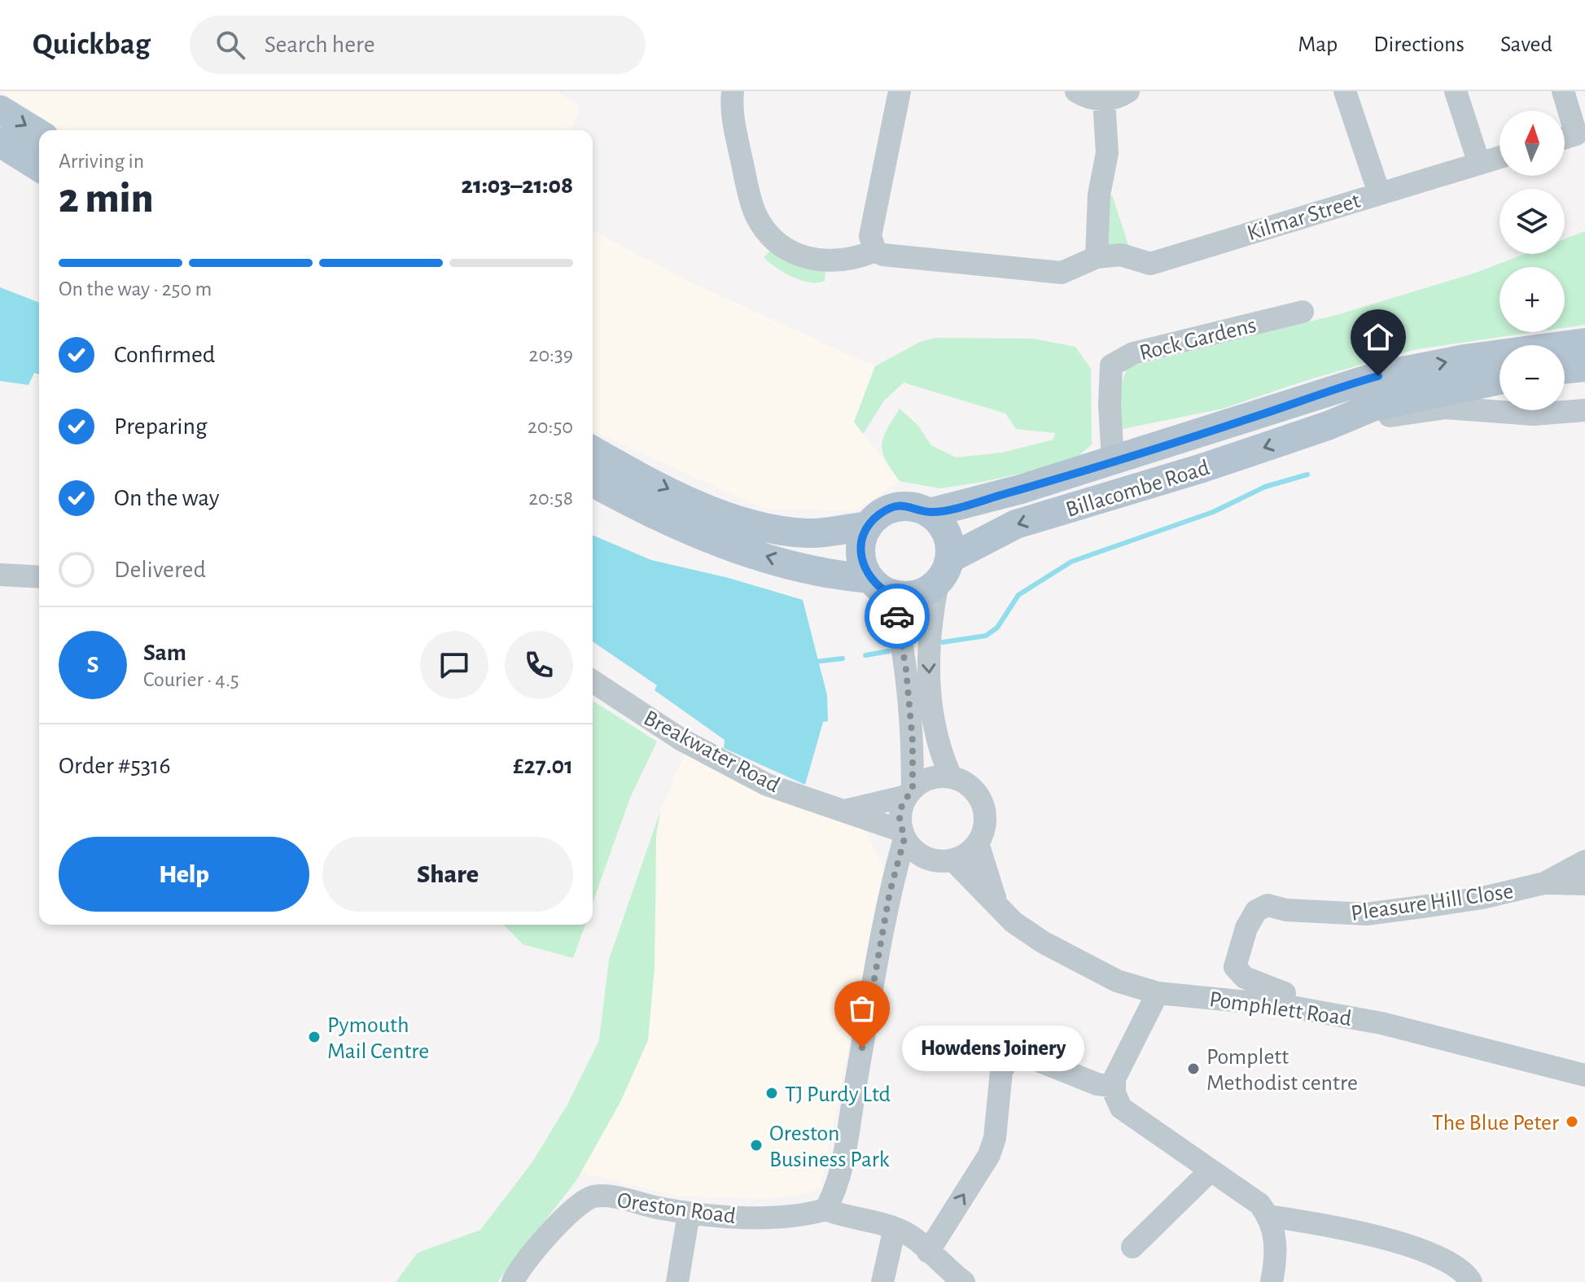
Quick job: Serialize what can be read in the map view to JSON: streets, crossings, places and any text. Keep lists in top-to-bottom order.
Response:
{
  "streets": {
    "main road": ["Billacombe Road"],
    "street": [
      "Kilmar Street",
      "Rock Gardens",
      "Breakwater Road",
      "Pleasure Hill Close",
      "Pomphlett Road",
      "Oreston Road"
    ]
  },
  "crossings": [
    ["Rock Gardens", "Billacombe Road"],
    ["Breakwater Road", "Pomphlett Road"],
    ["Pleasure Hill Close", "Pomphlett Road"]
  ],
  "places": [
    "Pymouth Mail Centre",
    "Howdens Joinery",
    "Pomplett Methodist centre",
    "TJ Purdy Ltd",
    "The Blue Peter",
    "Oreston Business Park"
  ],
  "north": "top",
  "page": {
    "header": "Quickbag",
    "search": "Search here",
    "nav": ["Map", "Directions", "Saved"],
    "map_buttons": ["+", "−"],
    "heading": ["2 min", "Arriving in", "21:03–21:08"],
    "panel": [
      "Sam",
      "Courier · 4.5",
      "Order #5316",
      "£27.01"
    ],
    "bar": "On the way · 250 m",
    "list": [
      ["Confirmed", "20:39"],
      ["Preparing", "20:50"],
      ["On the way", "20:58"],
      "Delivered"
    ],
    "round": "S",
    "buttons": ["Help", "Share"],
    "bubble": "Howdens Joinery"
  }
}
